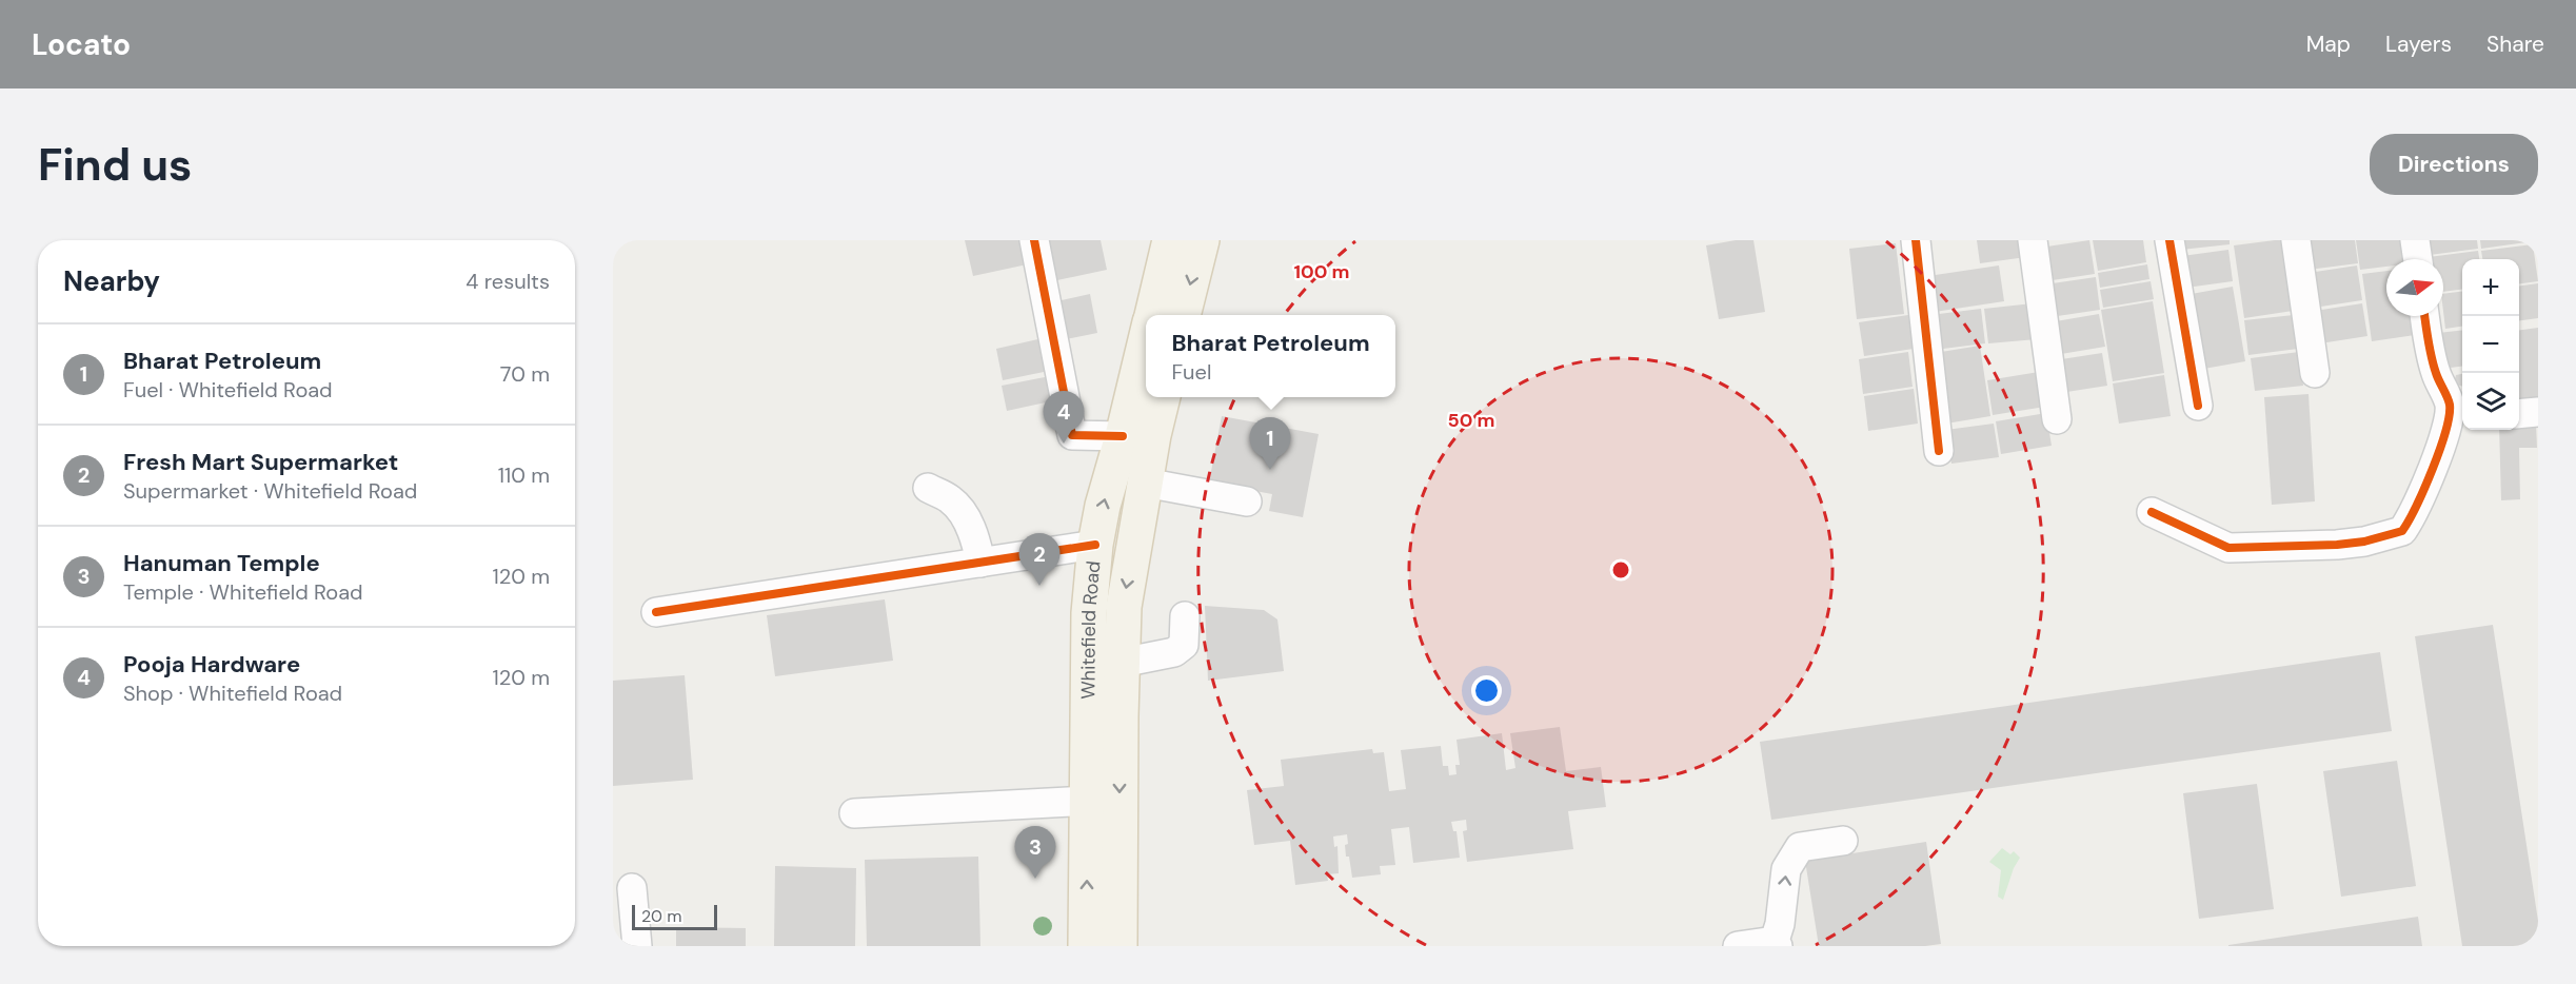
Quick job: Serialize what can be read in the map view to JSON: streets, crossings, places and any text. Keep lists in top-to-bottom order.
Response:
{
  "streets": {
    "main road": ["Whitefield Road"]
  },
  "scale_bar": "20 m",
  "north": "right",
  "page": {
    "header": "Locato",
    "nav": ["Map", "Layers", "Share"],
    "buttons": "Directions",
    "title": "Find us",
    "heading": ["Nearby", "4 results"],
    "map_buttons": ["+", "−"],
    "popup": ["Bharat Petroleum", "Fuel"],
    "list": [
      {
        "mark": "1",
        "name": "Bharat Petroleum",
        "note": "Fuel · Whitefield Road",
        "value": "70 m"
      },
      {
        "mark": "2",
        "name": "Fresh Mart Supermarket",
        "note": "Supermarket · Whitefield Road",
        "value": "110 m"
      },
      {
        "mark": "3",
        "name": "Hanuman Temple",
        "note": "Temple · Whitefield Road",
        "value": "120 m"
      },
      {
        "mark": "4",
        "name": "Pooja Hardware",
        "note": "Shop · Whitefield Road",
        "value": "120 m"
      }
    ],
    "pins": [
      "4",
      "1",
      "2",
      "3"
    ],
    "scale": "20 m"
  },
  "rings": ["100 m", "50 m"]
}
